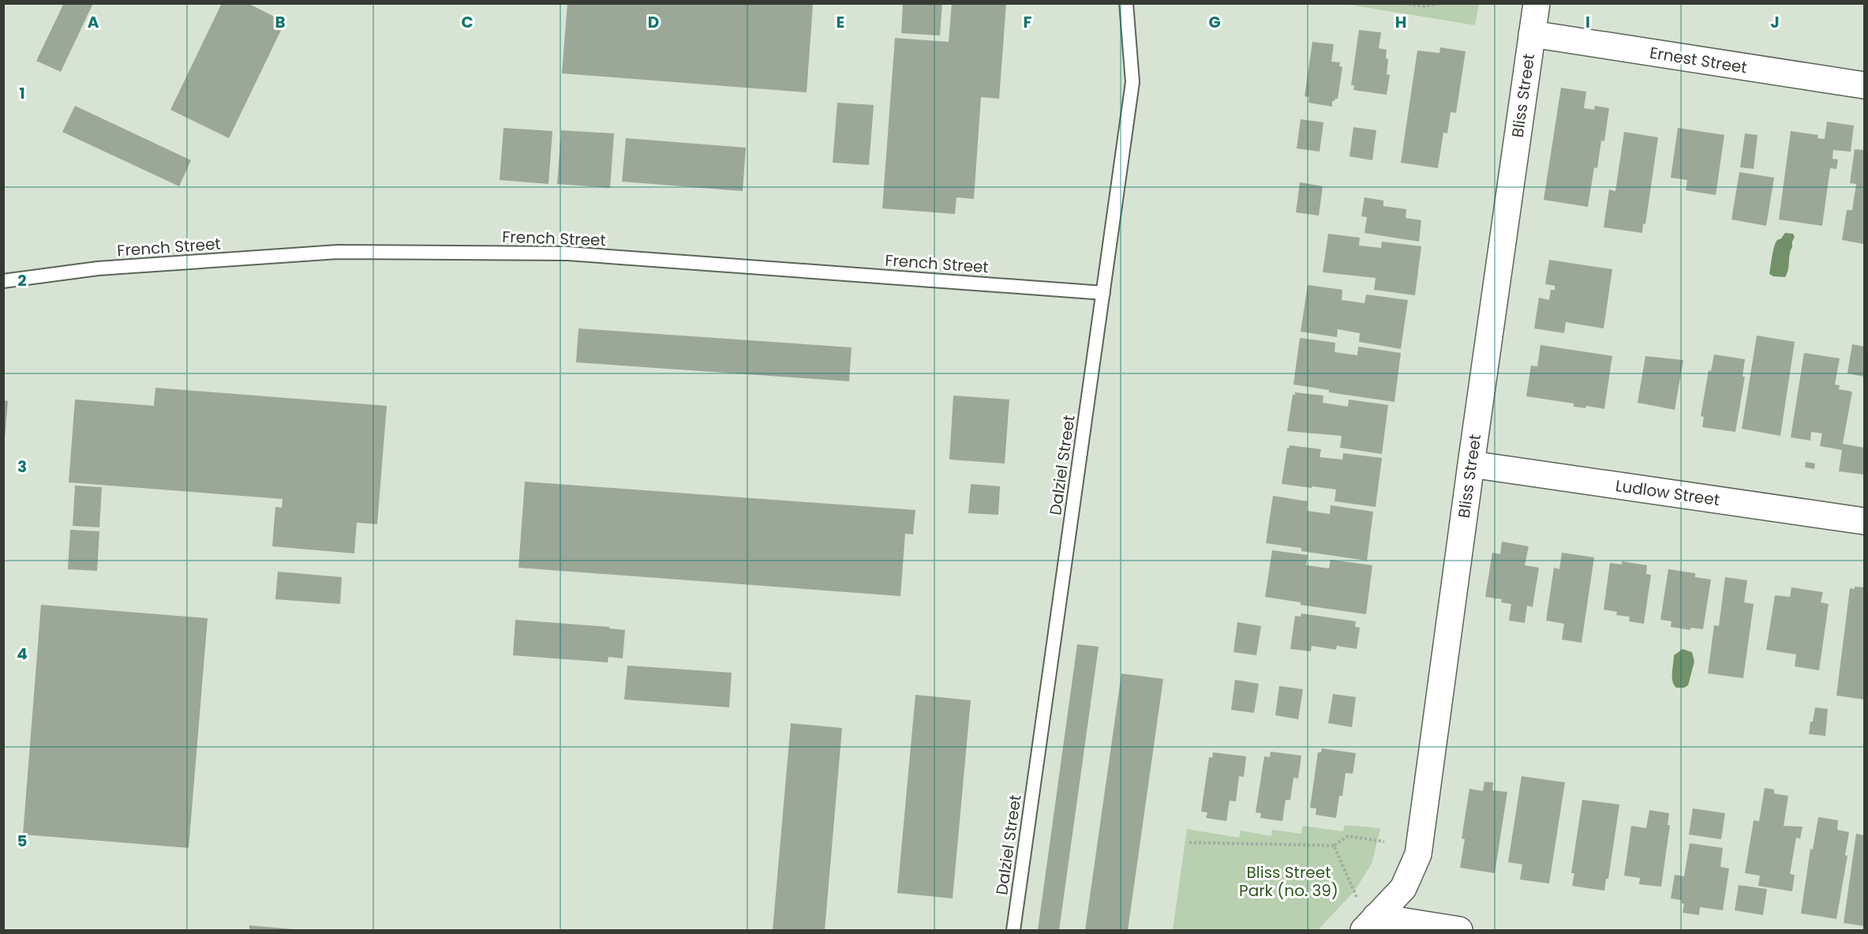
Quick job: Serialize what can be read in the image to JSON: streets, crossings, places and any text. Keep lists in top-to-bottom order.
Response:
{
  "streets": {
    "street": ["Ernest Street", "Bliss Street", "Ludlow Street"],
    "lane": ["French Street", "Dalziel Street"]
  },
  "crossings": [
    ["Ernest Street", "Bliss Street"],
    ["Bliss Street", "Ludlow Street"],
    ["French Street", "Dalziel Street"]
  ],
  "parks": ["Bliss Street Park (no. 39)"],
  "grid": {
    "columns": [
      "A",
      "B",
      "C",
      "D",
      "E",
      "F",
      "G",
      "H",
      "I",
      "J"
    ],
    "rows": [
      "1",
      "2",
      "3",
      "4",
      "5"
    ]
  }
}
